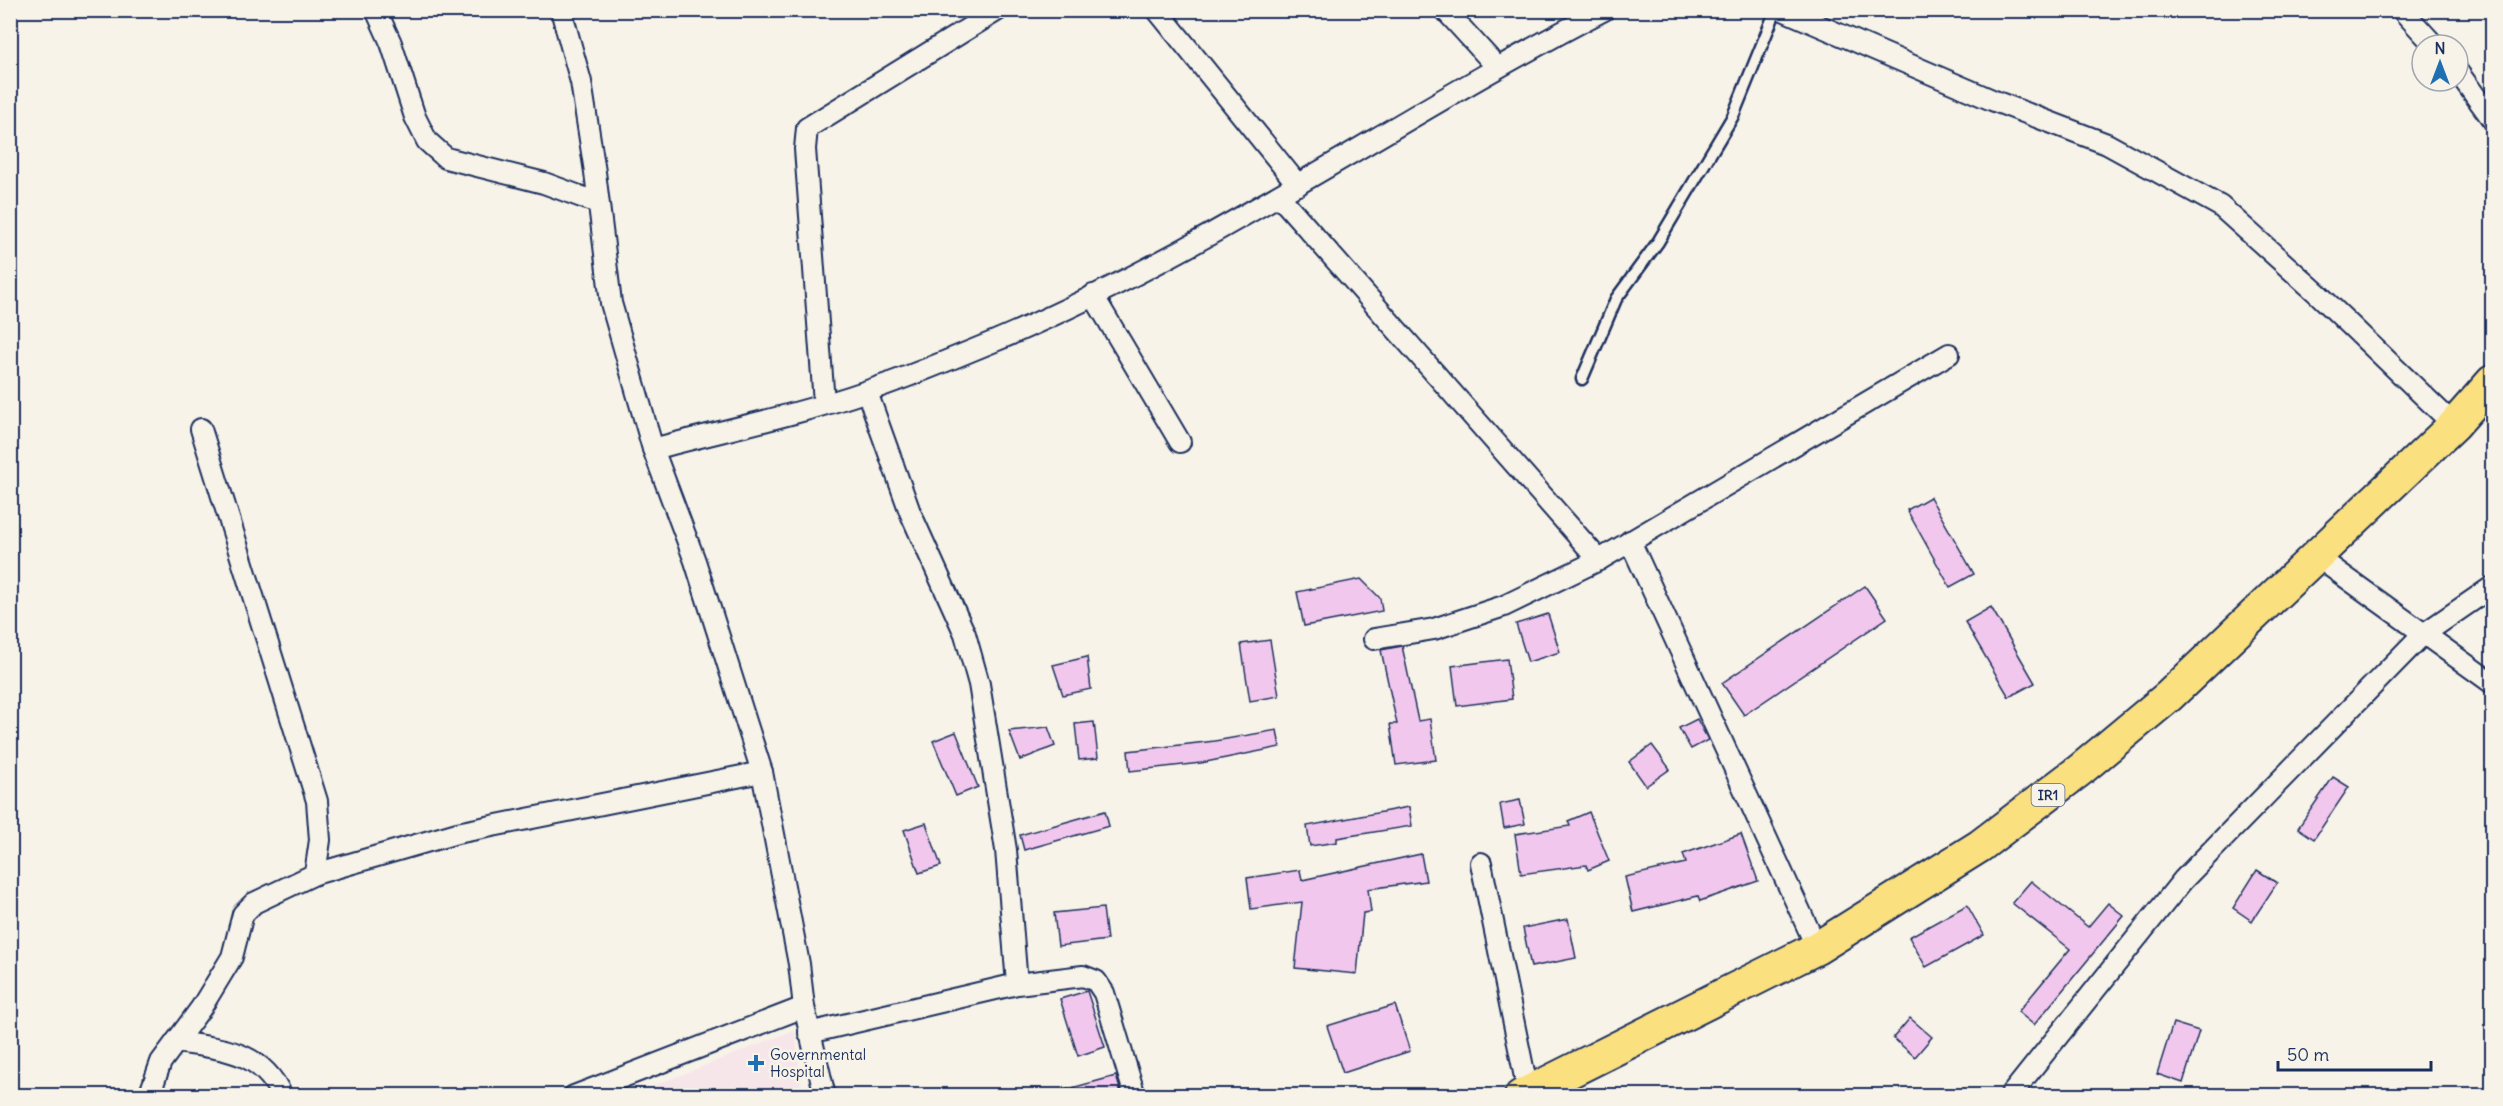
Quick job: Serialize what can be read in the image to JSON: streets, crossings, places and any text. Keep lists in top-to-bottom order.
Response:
{
  "streets": {
    "main road": ["IR1"]
  },
  "places": {
    "health": ["Governmental Hospital"]
  },
  "scale_bar": "50 m",
  "north": "top"
}
